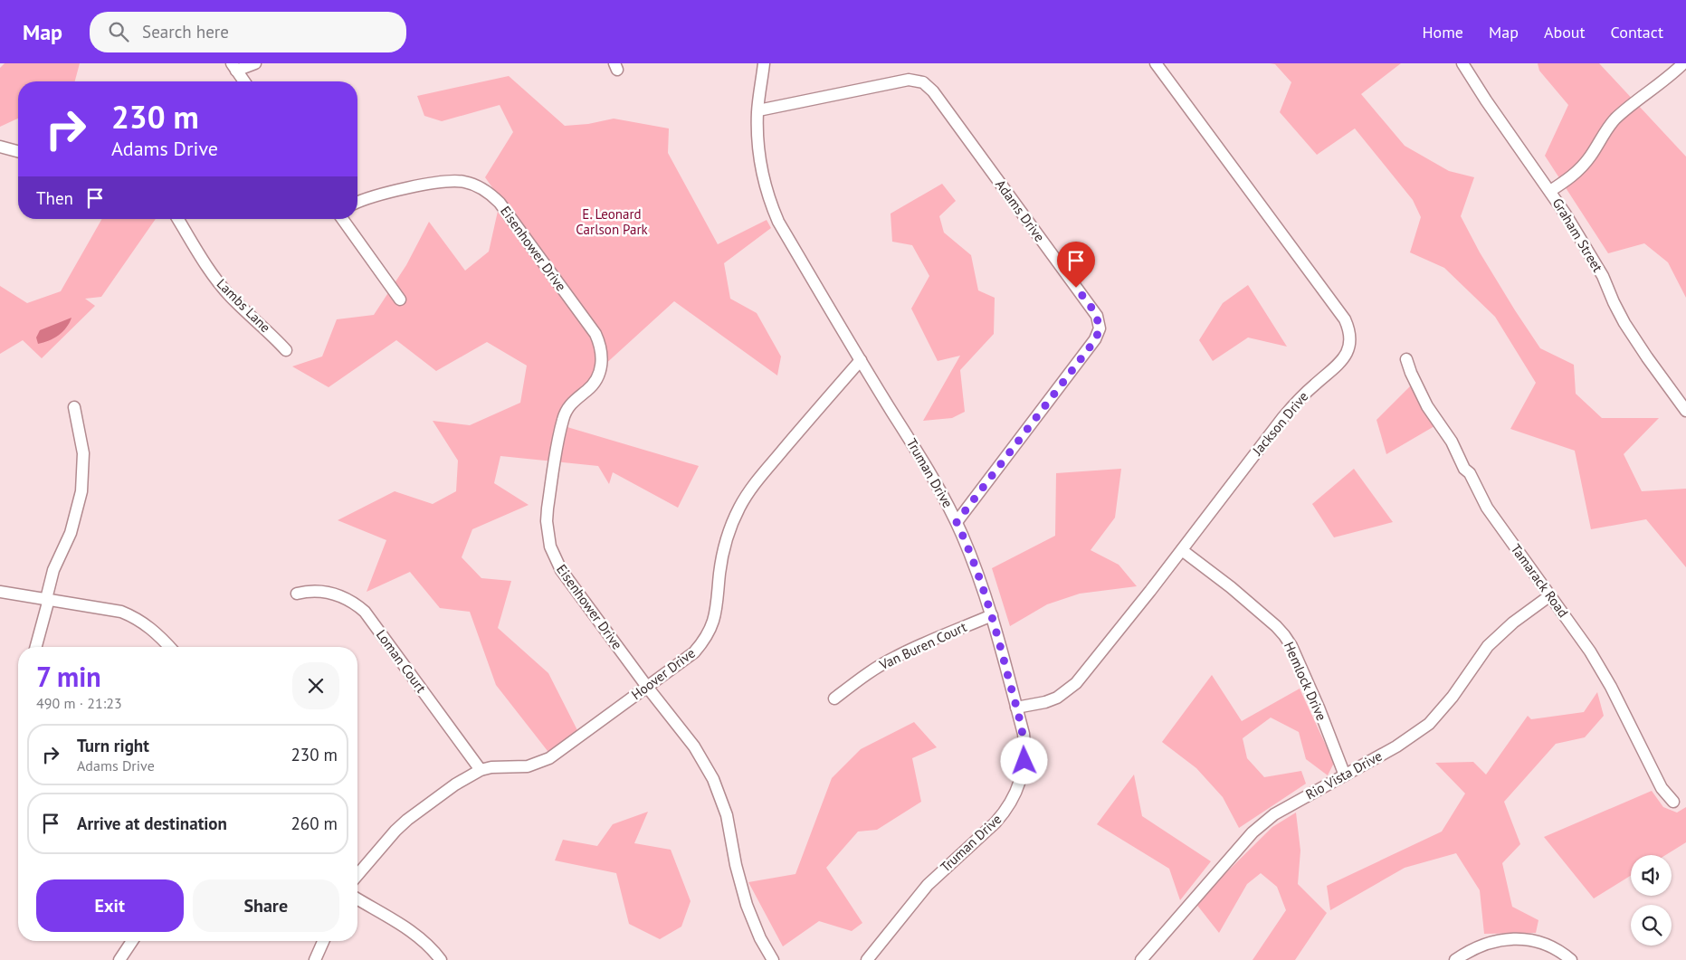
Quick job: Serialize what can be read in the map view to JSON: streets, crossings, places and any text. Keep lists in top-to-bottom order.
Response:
{
  "streets": {
    "street": [
      "Adams Drive",
      "Graham Street",
      "Eisenhower Drive",
      "Lambs Lane",
      "Jackson Drive",
      "Truman Drive",
      "Tamarack Road",
      "Van Buren Court",
      "Loman Court",
      "Hoover Drive",
      "Hemlock Drive",
      "Rio Vista Drive"
    ]
  },
  "crossings": [
    ["Adams Drive", "Truman Drive"],
    ["Eisenhower Drive", "Hoover Drive"],
    ["Jackson Drive", "Truman Drive"],
    ["Jackson Drive", "Hemlock Drive"],
    ["Truman Drive", "Van Buren Court"],
    ["Truman Drive", "Hoover Drive"],
    ["Tamarack Road", "Rio Vista Drive"],
    ["Loman Court", "Hoover Drive"],
    ["Hemlock Drive", "Rio Vista Drive"]
  ],
  "parks": ["E. Leonard Carlson Park"],
  "page": {
    "header": "Map",
    "search": "Search here",
    "nav": [
      "Home",
      "Map",
      "About",
      "Contact"
    ],
    "turn": ["230 m", "Adams Drive"],
    "then": "Then",
    "heading": ["7 min", "490 m · 21:23"],
    "list": [
      {
        "name": "Turn right",
        "note": "Adams Drive",
        "value": "230 m"
      },
      {
        "name": "Arrive at destination",
        "value": "260 m"
      }
    ],
    "buttons": ["Exit", "Share"]
  }
}
